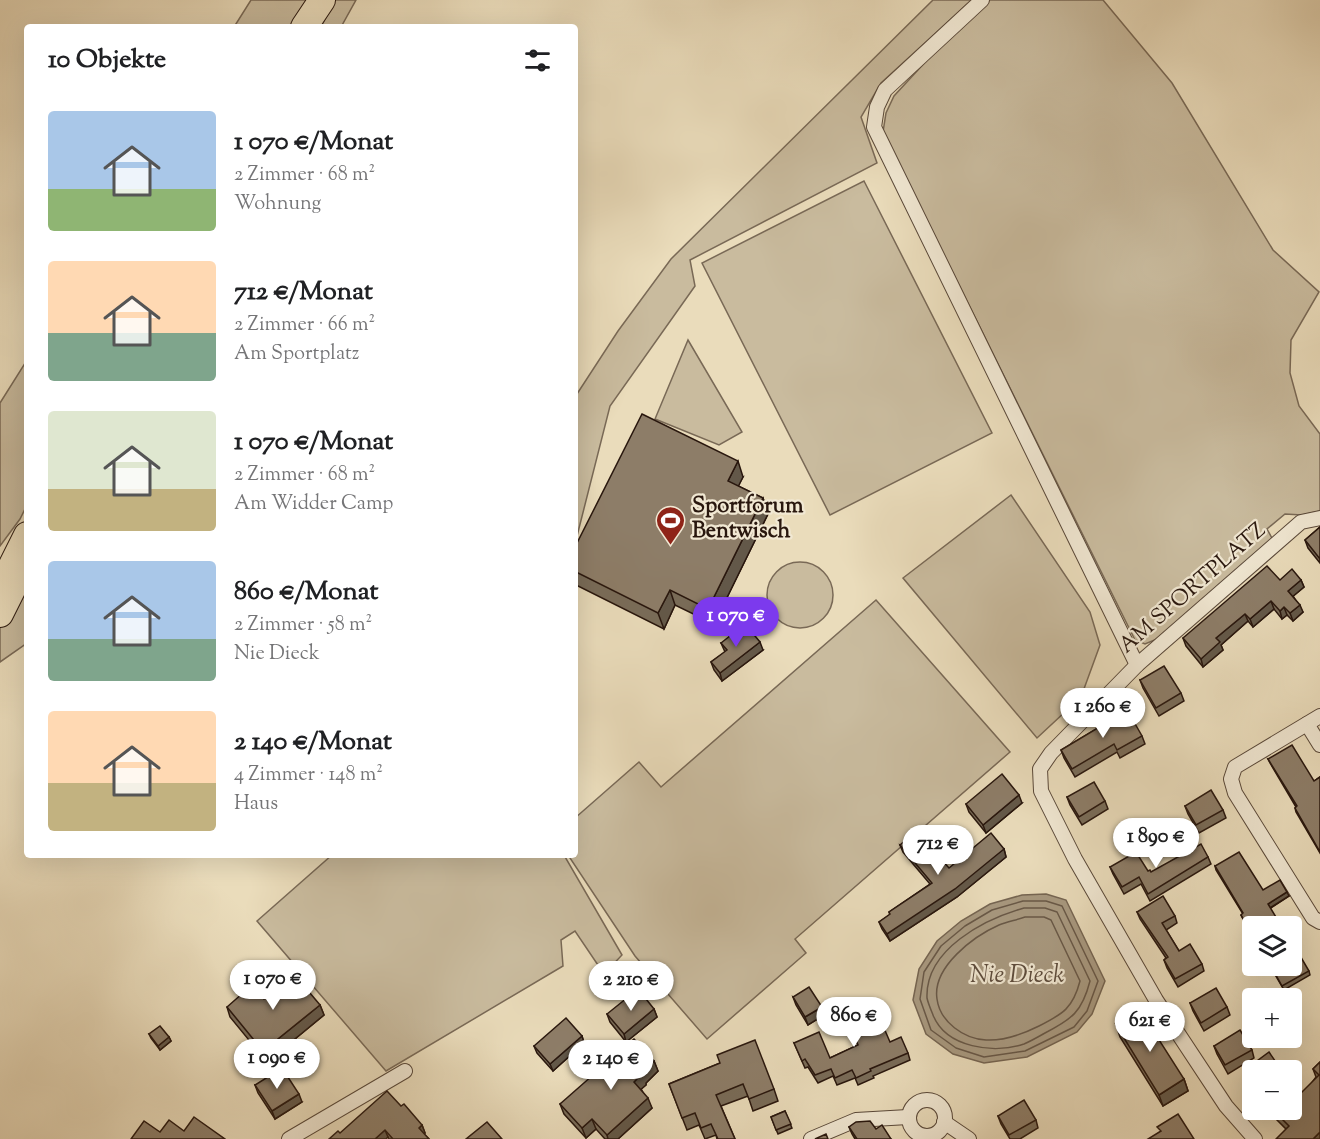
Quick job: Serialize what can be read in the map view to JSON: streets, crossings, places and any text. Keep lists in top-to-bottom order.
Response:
{
  "streets": {
    "street": ["AM SPORTPLATZ"]
  },
  "water": ["Nie Dieck"],
  "places": {
    "sports": ["Sportforum Bentwisch"]
  },
  "page": {
    "heading": "10 Objekte",
    "list": [
      {
        "name": "1 070 €/Monat",
        "note": "2 Zimmer · 68 m² · Wohnung"
      },
      {
        "name": "712 €/Monat",
        "note": "2 Zimmer · 66 m² · Am Sportplatz"
      },
      {
        "name": "1 070 €/Monat",
        "note": "2 Zimmer · 68 m² · Am Widder Camp"
      },
      {
        "name": "860 €/Monat",
        "note": "2 Zimmer · 58 m² · Nie Dieck"
      },
      {
        "name": "2 140 €/Monat",
        "note": "4 Zimmer · 148 m² · Haus"
      }
    ],
    "price": [
      "1 070 €",
      "1 260 €",
      "1 890 €",
      "712 €",
      "1 070 €",
      "2 210 €",
      "860 €",
      "621 €",
      "1 090 €",
      "2 140 €"
    ],
    "map_buttons": ["+", "−"]
  }
}
